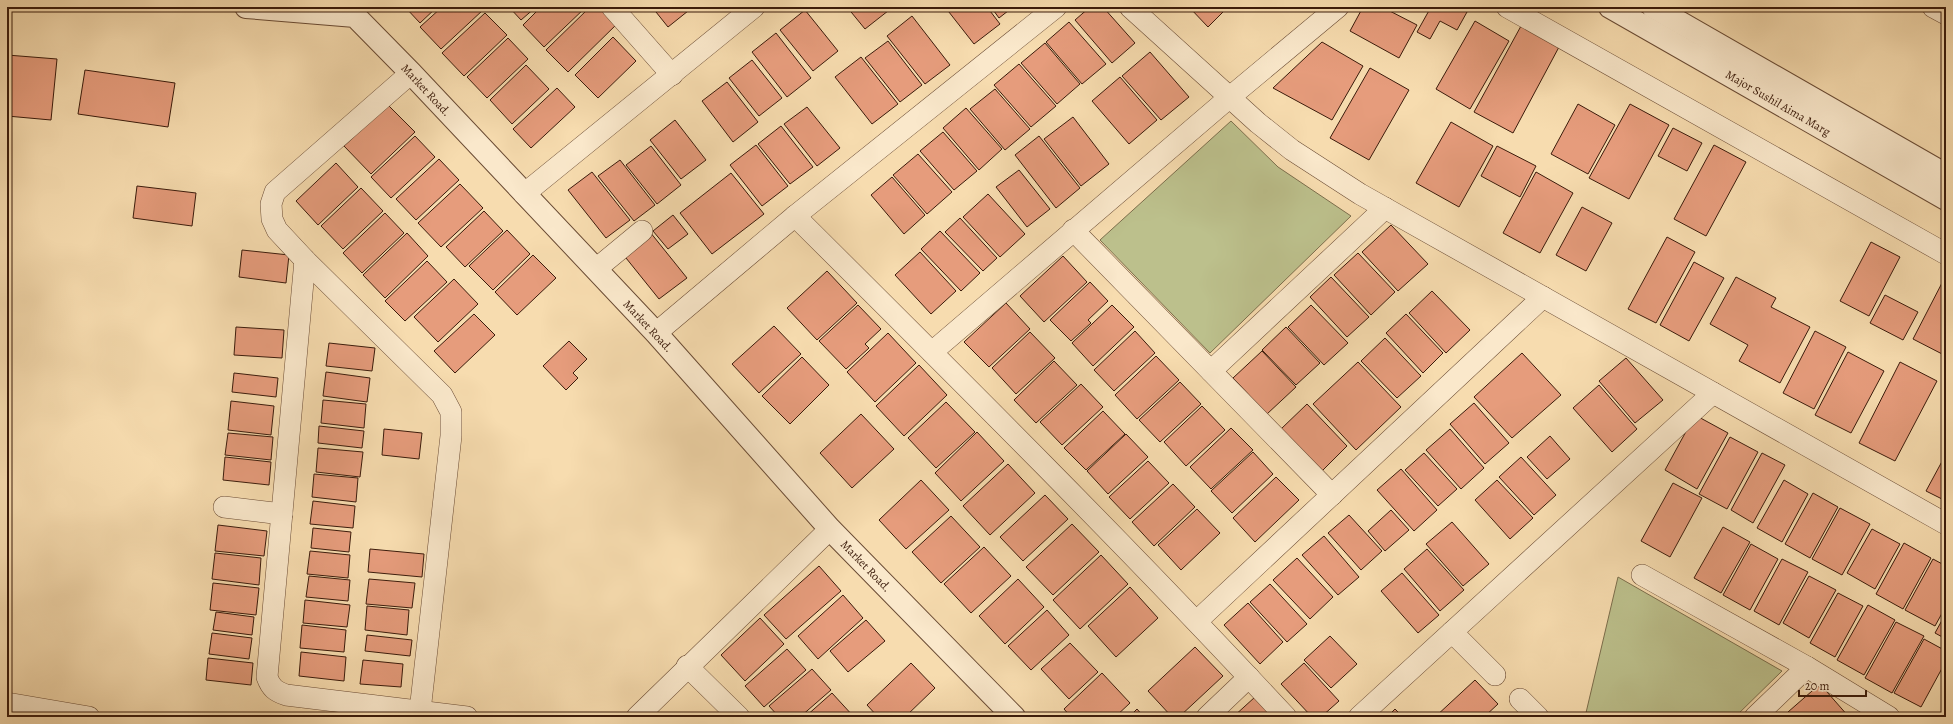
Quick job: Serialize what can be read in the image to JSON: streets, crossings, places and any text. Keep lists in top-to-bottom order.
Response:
{
  "streets": {
    "street": ["Market Road.", "Major Sushil Aima Marg"]
  },
  "scale_bar": "20 m"
}
